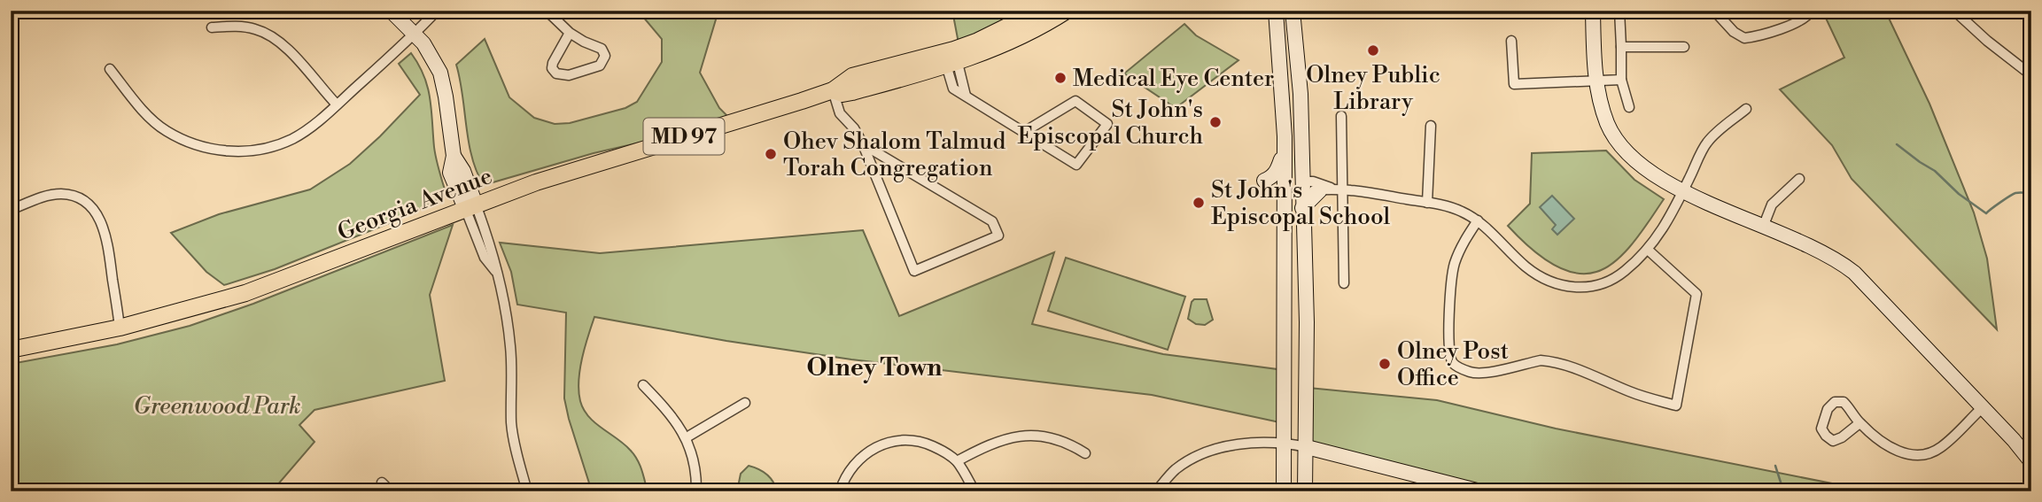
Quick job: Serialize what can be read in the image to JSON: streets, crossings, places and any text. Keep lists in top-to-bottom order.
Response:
{
  "streets": {
    "main road": ["MD 97", "Georgia Avenue"]
  },
  "districts": ["Olney Town"],
  "parks": ["Greenwood Park"],
  "places": [
    "Olney Public Library",
    "Medical Eye Center",
    "St John's Episcopal Church",
    "Ohev Shalom Talmud Torah Congregation",
    "St John's Episcopal School",
    "Olney Post Office"
  ]
}
